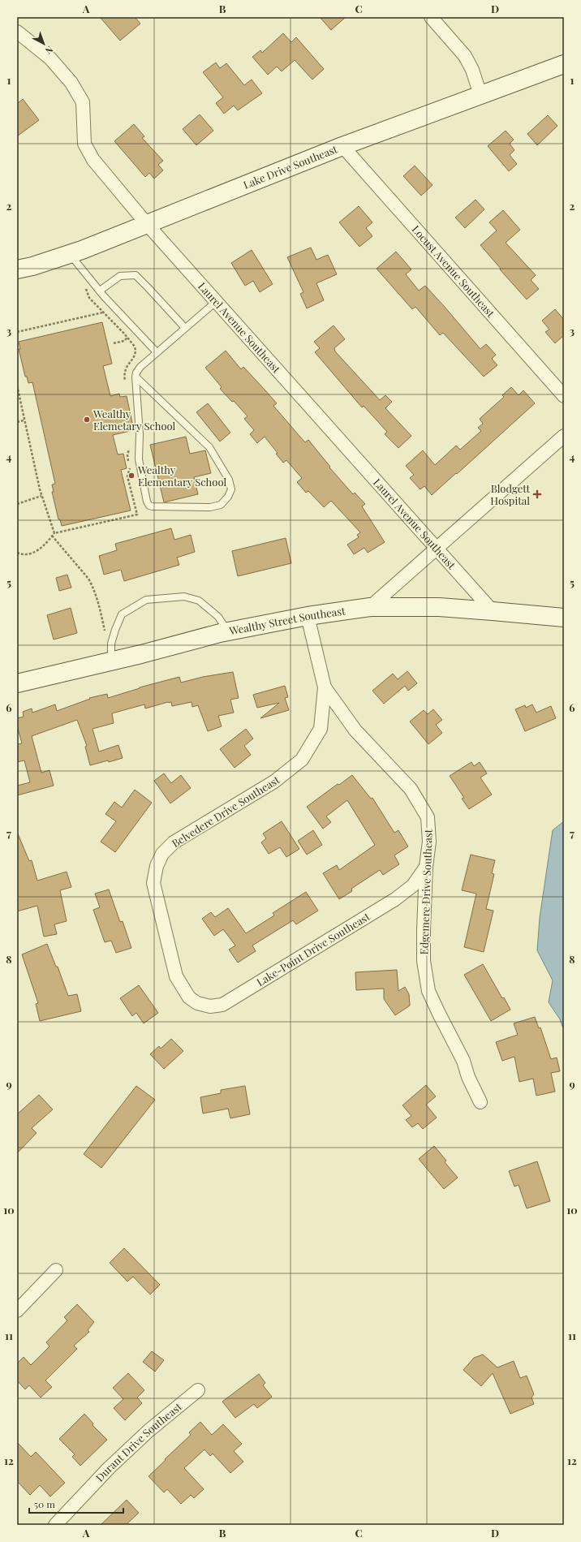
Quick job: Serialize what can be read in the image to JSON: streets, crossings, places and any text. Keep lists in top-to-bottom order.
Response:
{
  "streets": {
    "main road": ["Lake Drive Southeast", "Wealthy Street Southeast"],
    "street": [
      "Locust Avenue Southeast",
      "Laurel Avenue Southeast",
      "Belvedere Drive Southeast",
      "Edgemere Drive Southeast",
      "Lake-Point Drive Southeast",
      "Durant Drive Southeast"
    ]
  },
  "crossings": [
    ["Lake Drive Southeast", "Locust Avenue Southeast"],
    ["Lake Drive Southeast", "Laurel Avenue Southeast"],
    ["Laurel Avenue Southeast", "Wealthy Street Southeast"],
    ["Belvedere Drive Southeast", "Edgemere Drive Southeast"],
    ["Belvedere Drive Southeast", "Lake-Point Drive Southeast"],
    ["Edgemere Drive Southeast", "Lake-Point Drive Southeast"]
  ],
  "places": {
    "other": ["Wealthy Elemetary School", "Wealthy Elementary School"],
    "health": ["Blodgett Hospital"]
  },
  "scale_bar": "50 m",
  "north": "bottom right",
  "grid": {
    "columns": [
      "A",
      "B",
      "C",
      "D"
    ],
    "rows": [
      "1",
      "2",
      "3",
      "4",
      "5",
      "6",
      "7",
      "8",
      "9",
      "10",
      "11",
      "12"
    ]
  }
}
